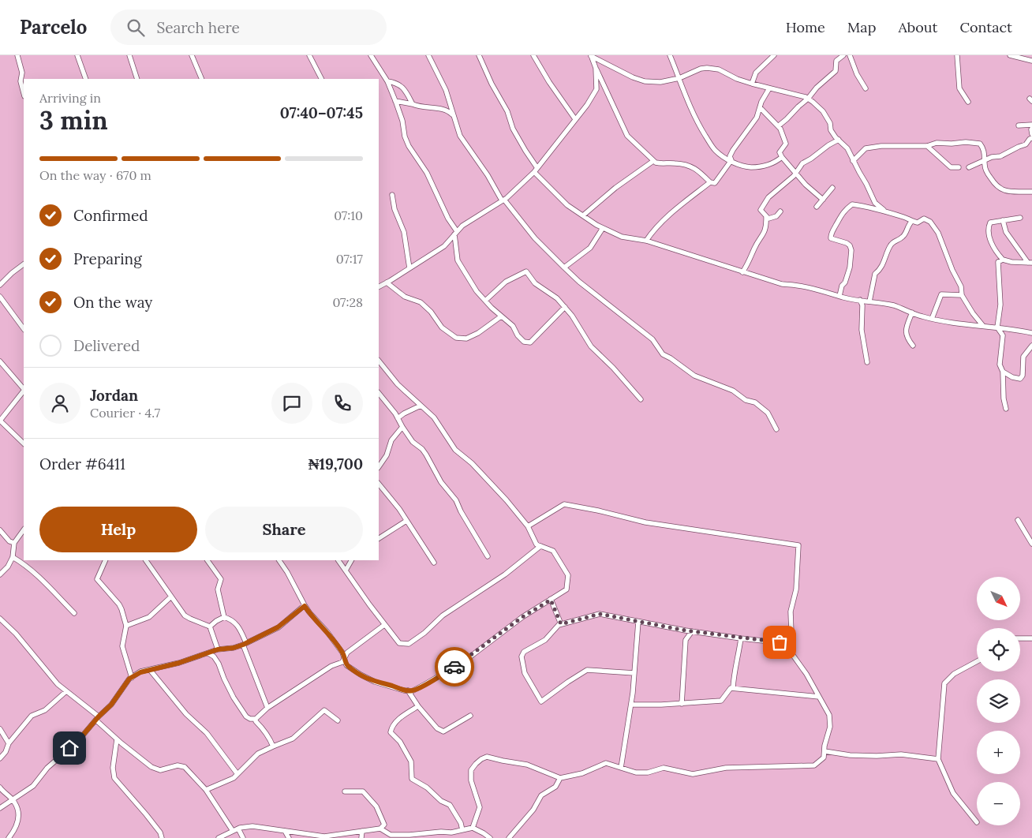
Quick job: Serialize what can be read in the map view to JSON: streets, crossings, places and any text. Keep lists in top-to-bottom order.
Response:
{
  "north": "bottom right",
  "page": {
    "header": "Parcelo",
    "search": "Search here",
    "nav": [
      "Home",
      "Map",
      "About",
      "Contact"
    ],
    "heading": ["3 min", "Arriving in", "07:40–07:45"],
    "panel": [
      "Jordan",
      "Courier · 4.7",
      "Order #6411",
      "₦19,700"
    ],
    "bar": "On the way · 670 m",
    "list": [
      ["Confirmed", "07:10"],
      ["Preparing", "07:17"],
      ["On the way", "07:28"],
      "Delivered"
    ],
    "buttons": ["Help", "Share"],
    "map_buttons": ["+", "−"]
  }
}
